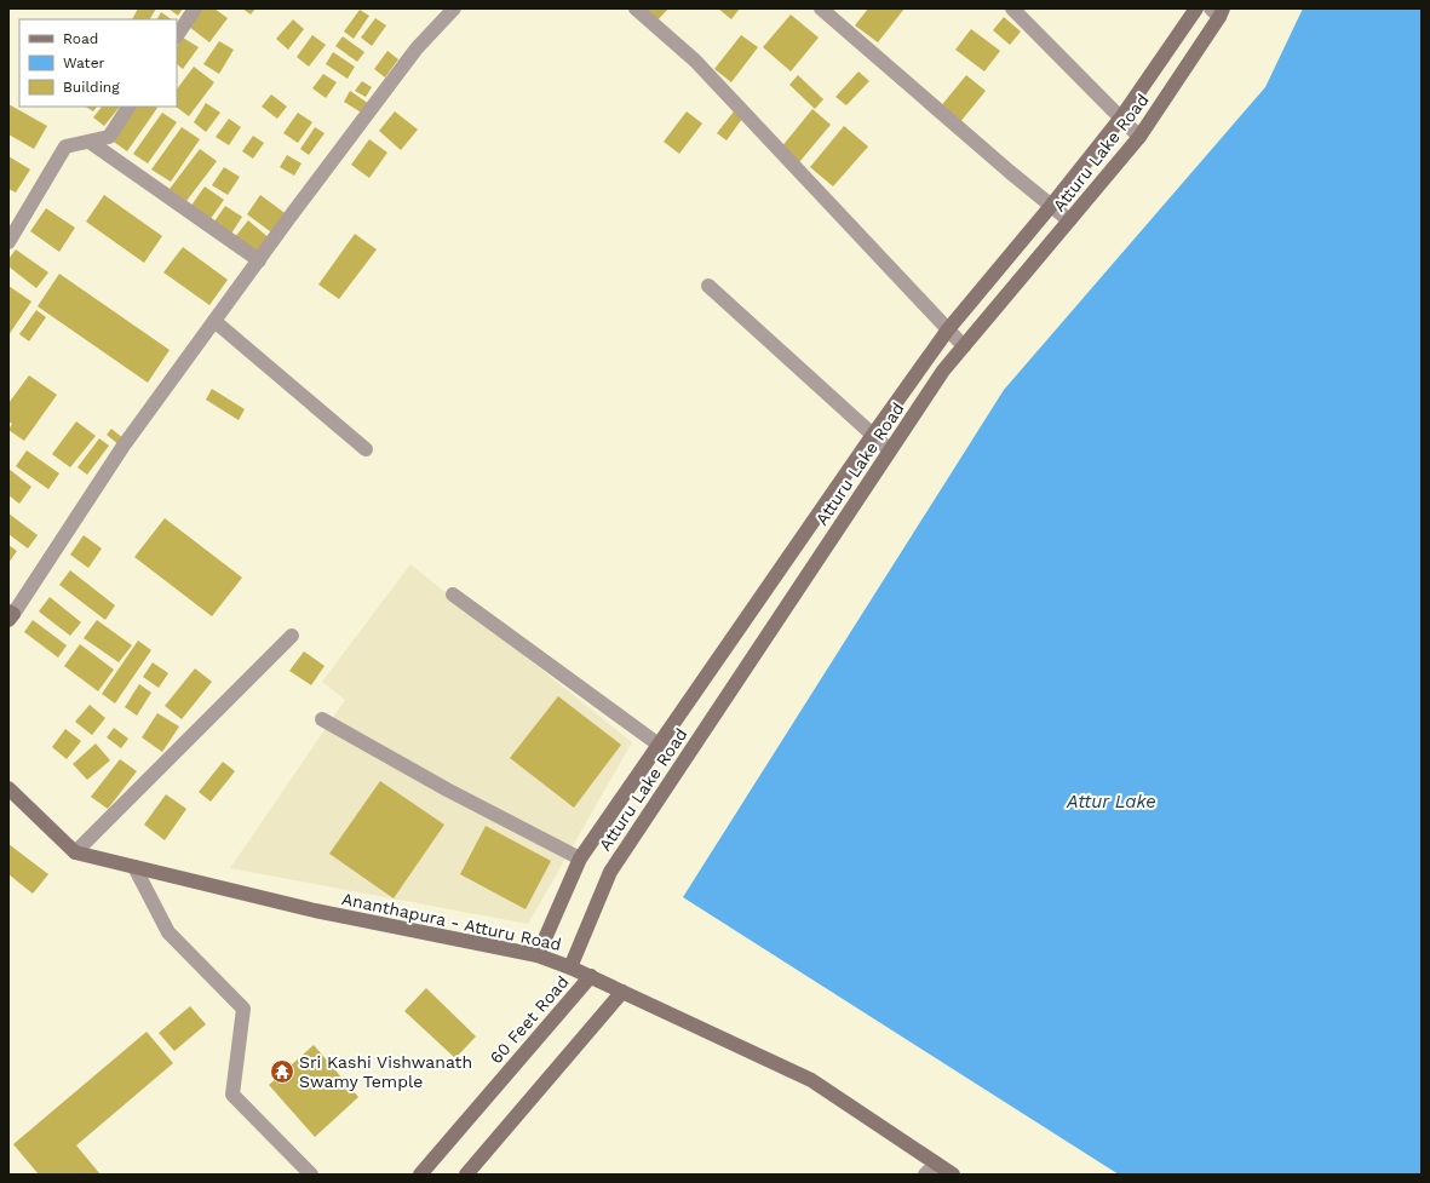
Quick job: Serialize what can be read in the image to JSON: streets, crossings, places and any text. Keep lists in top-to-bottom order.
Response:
{
  "streets": {
    "street": ["Atturu Lake Road", "Ananthapura - Atturu Road", "60 Feet Road"]
  },
  "crossings": [
    ["Atturu Lake Road", "Ananthapura - Atturu Road"],
    ["Ananthapura - Atturu Road", "60 Feet Road"]
  ],
  "water": ["Attur Lake"],
  "places": {
    "temple": ["Sri Kashi Vishwanath Swamy Temple"]
  },
  "legend": ["Road", "Water", "Building"]
}
